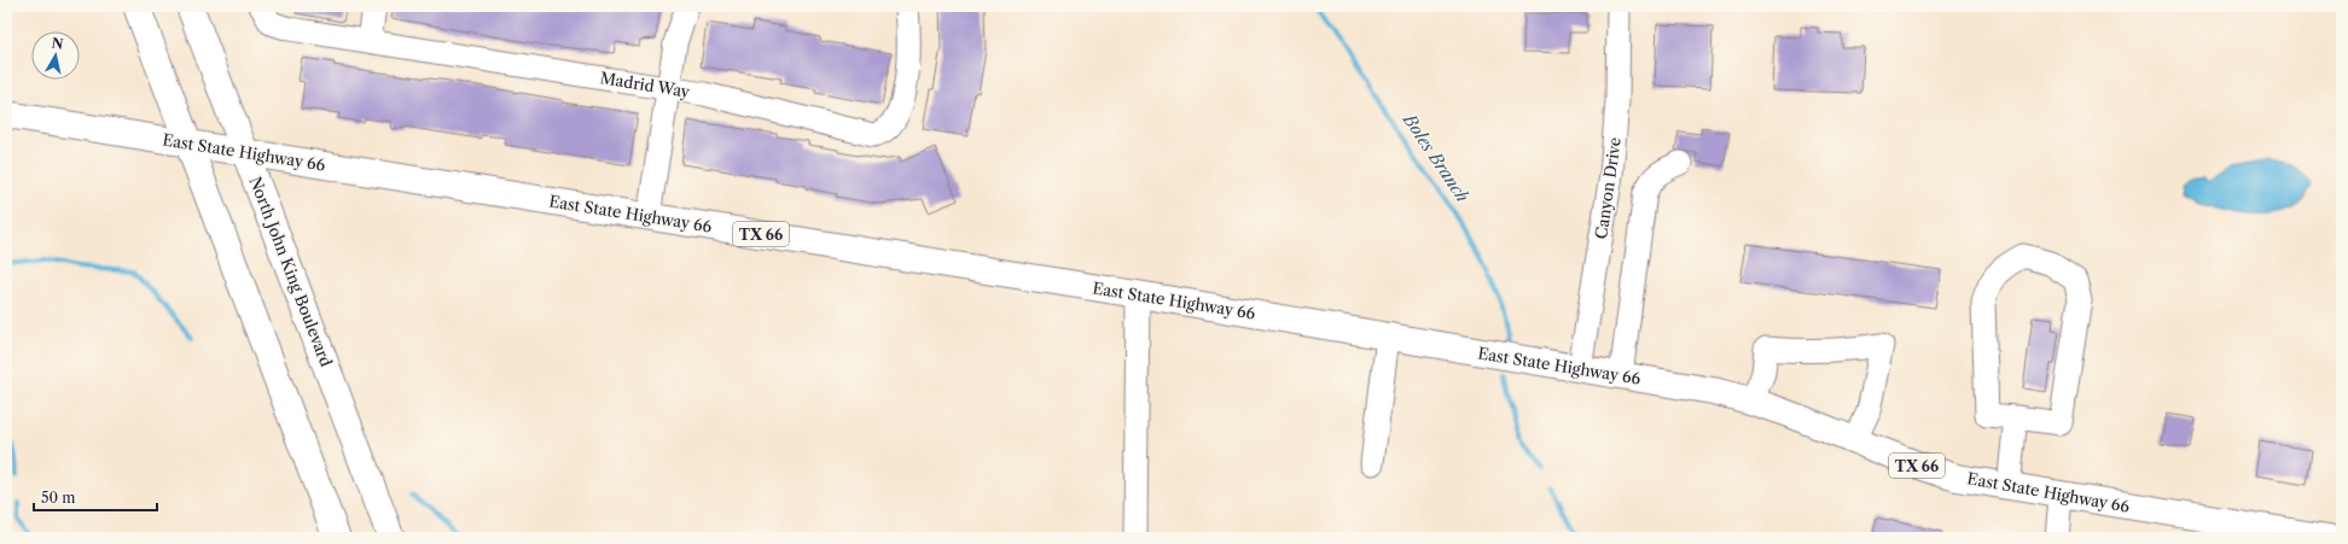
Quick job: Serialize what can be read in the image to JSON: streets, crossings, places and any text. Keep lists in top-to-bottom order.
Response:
{
  "streets": {
    "main road": ["East State Highway 66", "TX 66", "North John King Boulevard"],
    "street": ["Madrid Way", "Canyon Drive"]
  },
  "crossings": [
    ["East State Highway 66", "Canyon Drive"],
    ["East State Highway 66", "North John King Boulevard"]
  ],
  "water": ["Boles Branch"],
  "scale_bar": "50 m",
  "north": "top"
}
